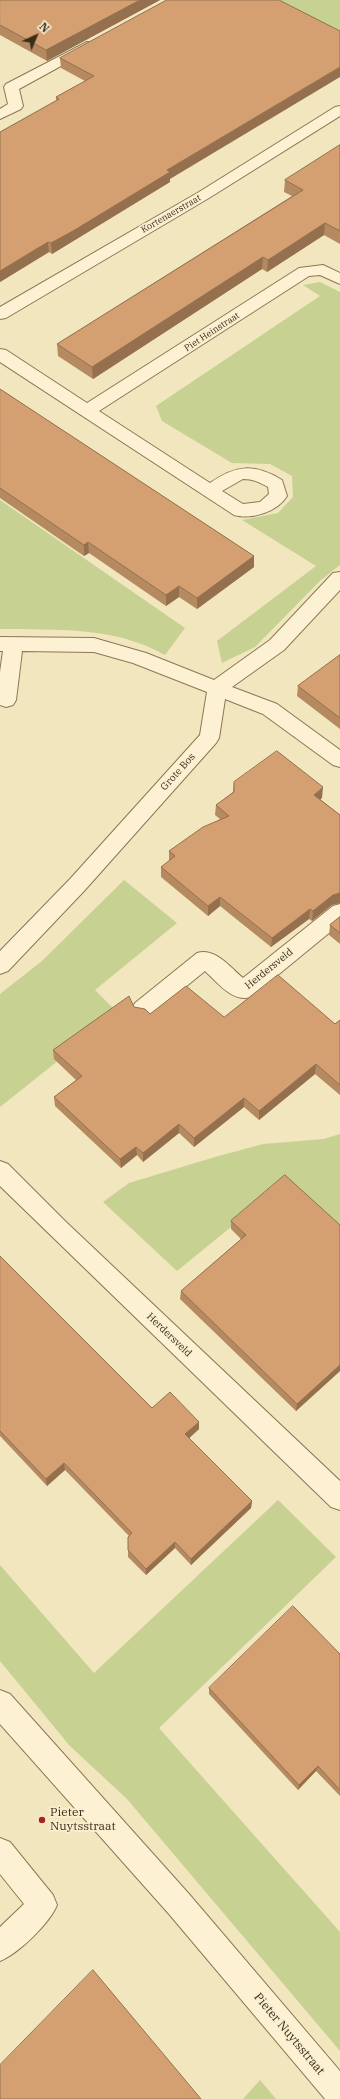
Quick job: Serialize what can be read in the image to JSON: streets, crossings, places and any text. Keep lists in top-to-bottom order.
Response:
{
  "streets": {
    "street": [
      "Kortenaerstraat",
      "Piet Heinstraat",
      "Grote Bos",
      "Herdersveld",
      "Pieter Nuytsstraat"
    ]
  },
  "places": ["Pieter Nuytsstraat"],
  "north": "top right"
}
